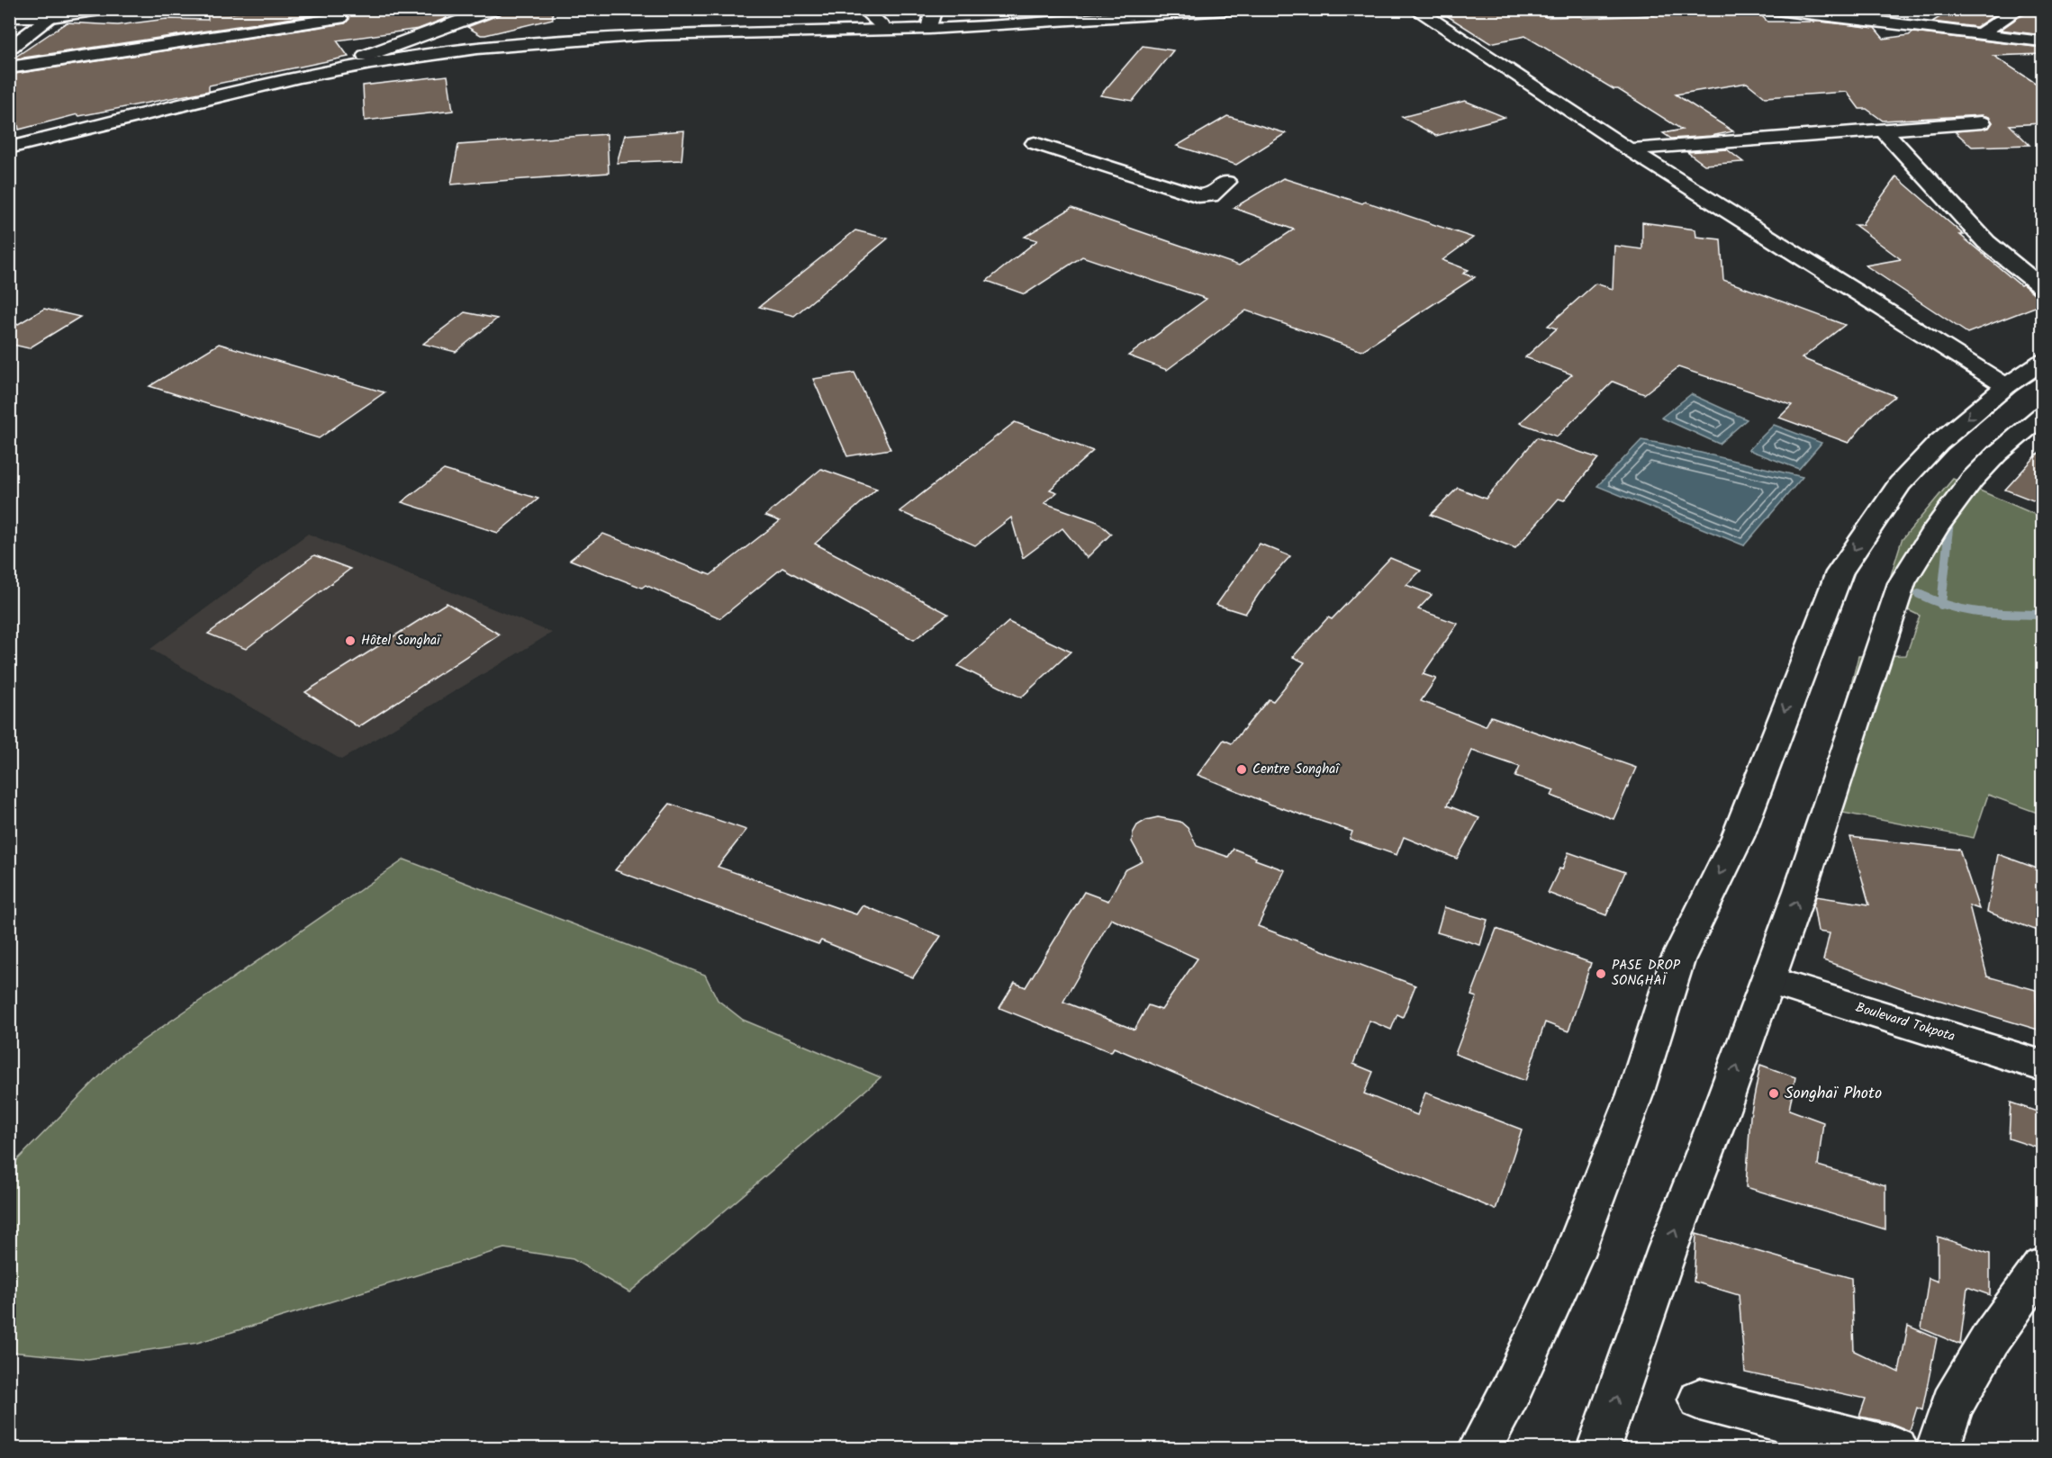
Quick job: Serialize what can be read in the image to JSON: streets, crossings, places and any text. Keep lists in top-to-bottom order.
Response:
{
  "streets": {
    "main road": ["Boulevard Tokpota"]
  },
  "places": [
    "Hôtel Songhaï",
    "Centre Songhaî",
    "PASE DROP SONGHAÏ",
    "Songhaï Photo"
  ]
}
